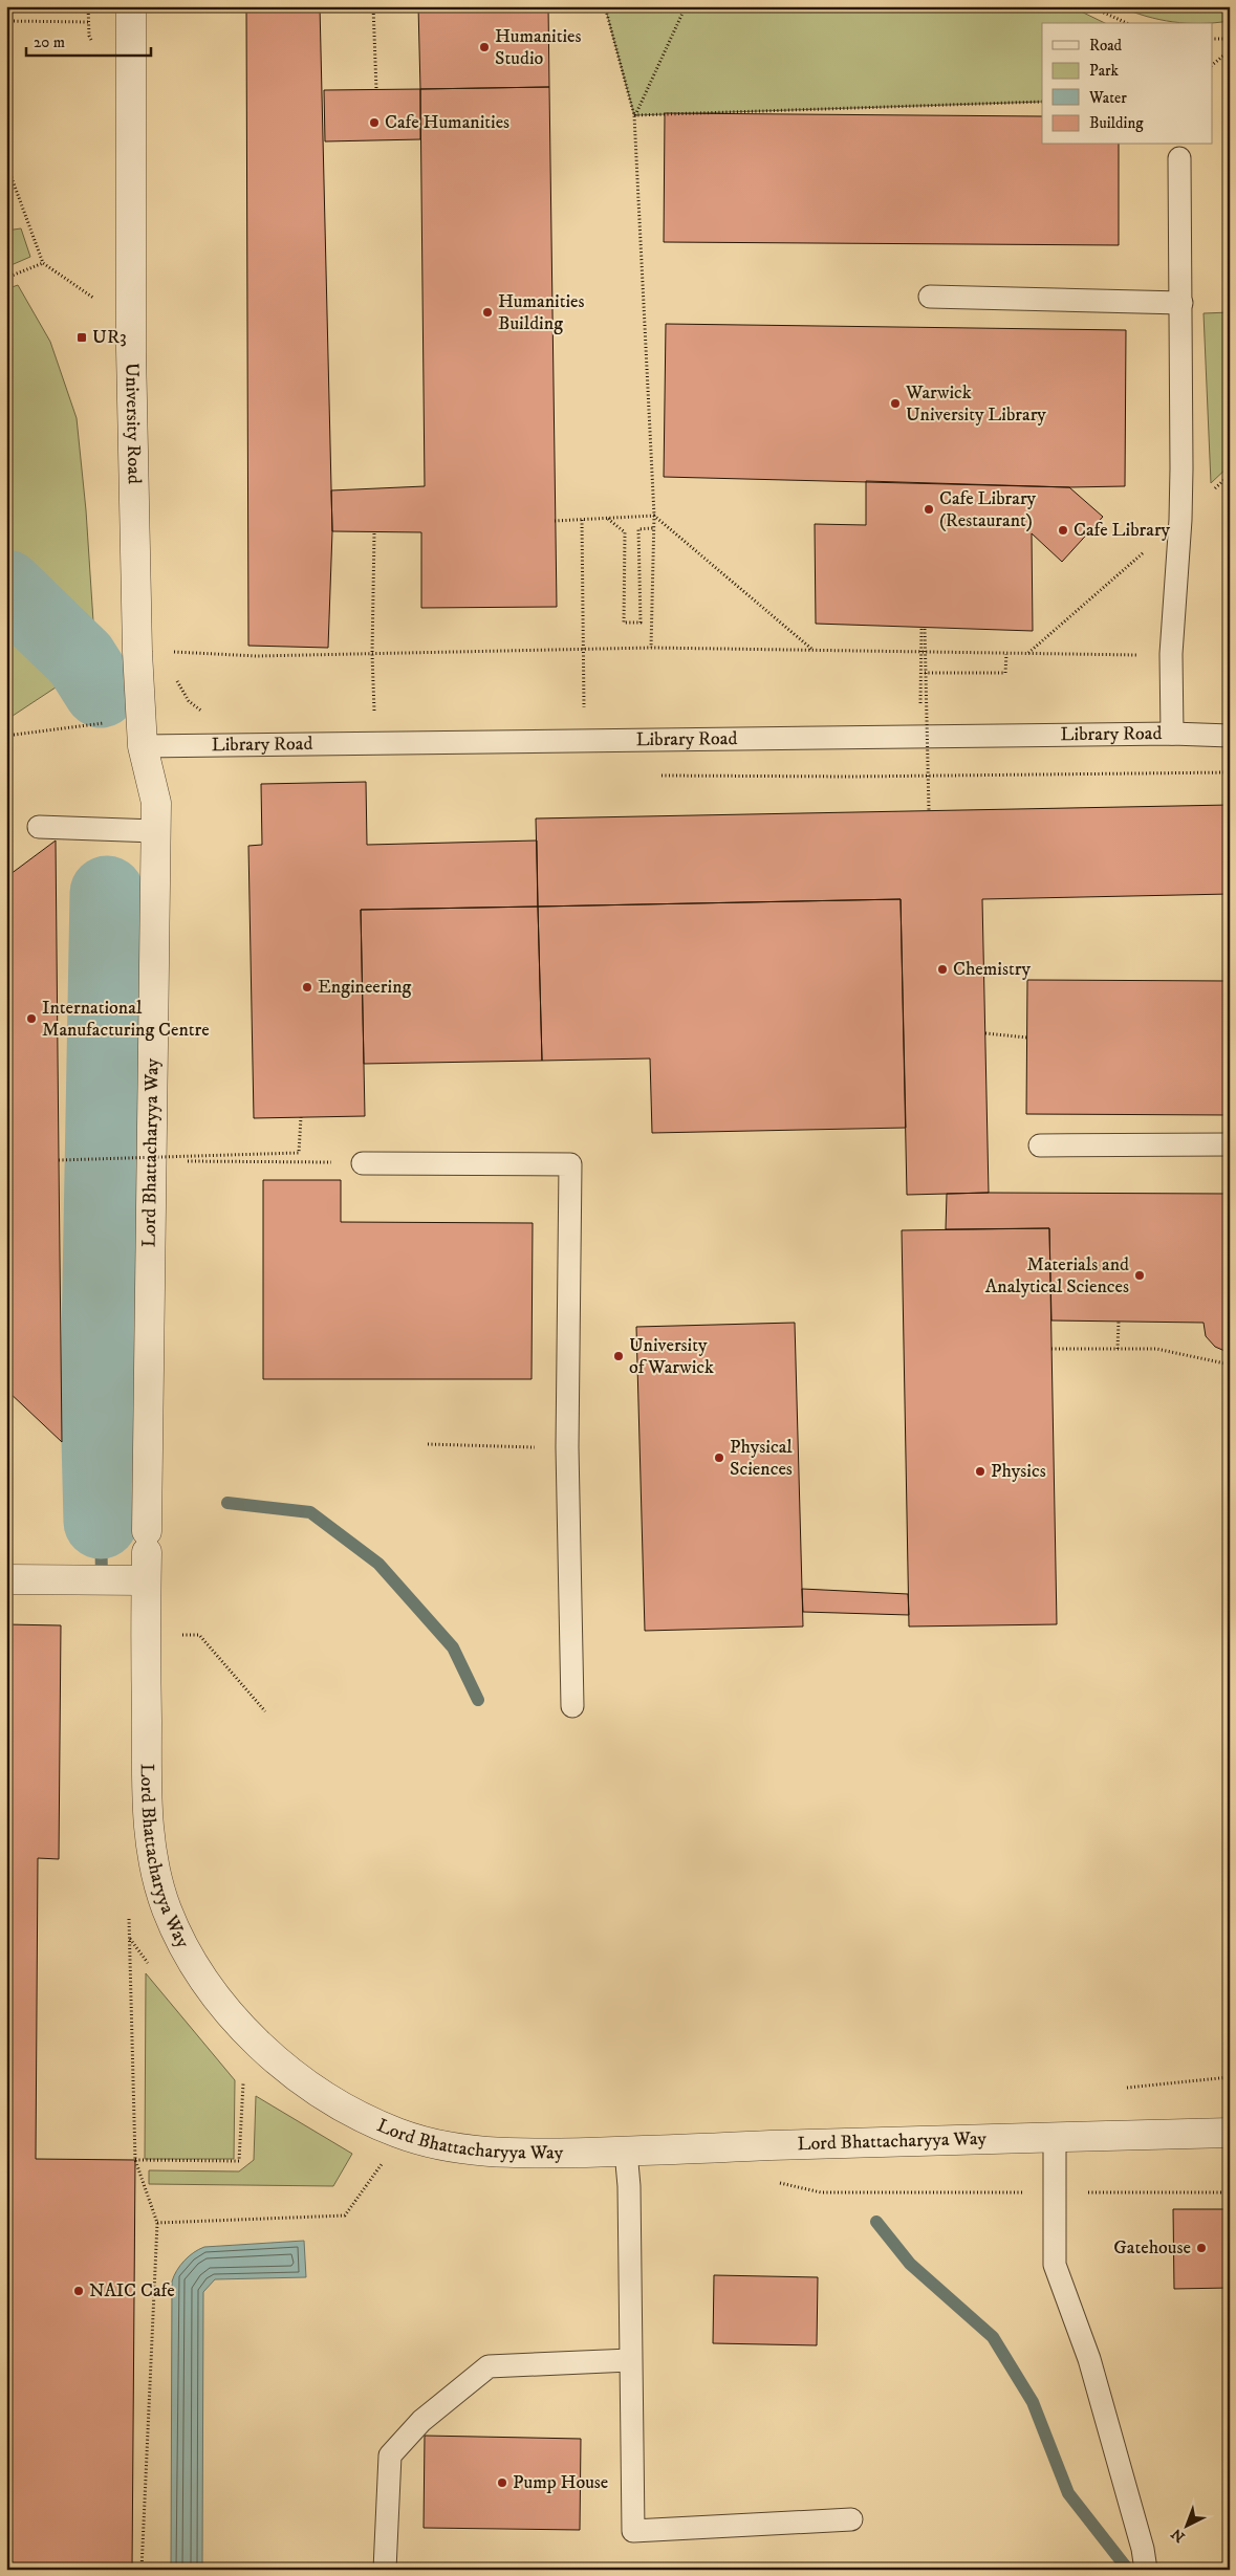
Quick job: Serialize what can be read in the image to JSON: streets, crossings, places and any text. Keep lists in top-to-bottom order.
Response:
{
  "streets": {
    "street": ["University Road", "Lord Bhattacharyya Way"],
    "lane": ["Library Road"]
  },
  "crossings": [
    ["University Road", "Library Road"],
    ["University Road", "Lord Bhattacharyya Way"],
    ["Library Road", "Lord Bhattacharyya Way"]
  ],
  "places": {
    "other": [
      "Humanities Studio",
      "Cafe Humanities",
      "Humanities Building",
      "Warwick University Library",
      "Cafe Library (Restaurant)",
      "Cafe Library",
      "Chemistry",
      "Engineering",
      "International Manufacturing Centre",
      "Materials and Analytical Sciences",
      "University of Warwick",
      "Physical Sciences",
      "Physics",
      "Gatehouse",
      "NAIC Cafe",
      "Pump House"
    ],
    "transit": ["UR3"]
  },
  "legend": [
    "Road",
    "Park",
    "Water",
    "Building"
  ],
  "scale_bar": "20 m",
  "north": "bottom left"
}
